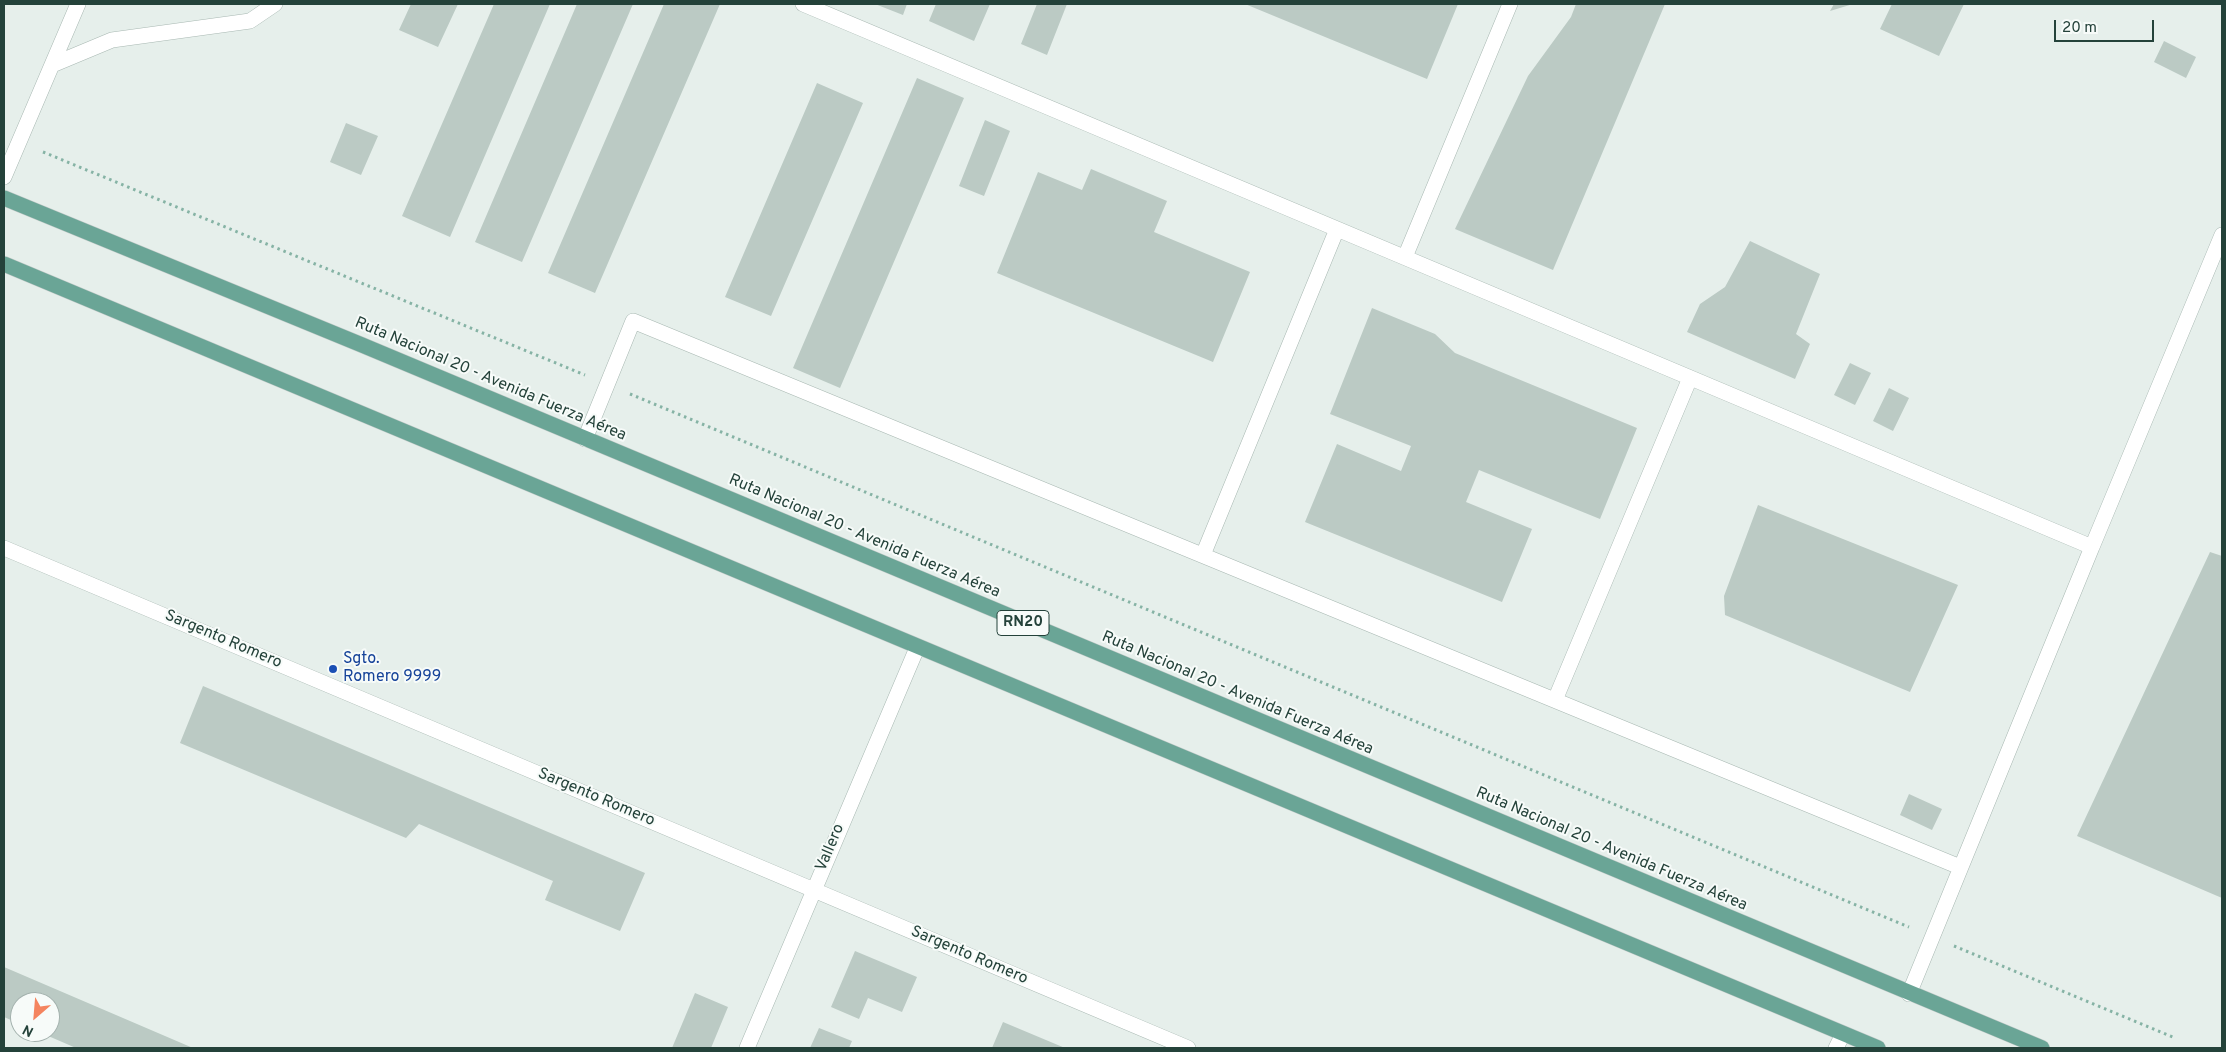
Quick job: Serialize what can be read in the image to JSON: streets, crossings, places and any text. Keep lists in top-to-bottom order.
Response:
{
  "streets": {
    "main road": ["Ruta Nacional 20 - Avenida Fuerza Aérea", "RN20"],
    "street": ["Sargento Romero", "Vallero"]
  },
  "crossings": [
    ["Sargento Romero", "Vallero"]
  ],
  "places": ["Sgto. Romero 9999"],
  "scale_bar": "20 m",
  "north": "bottom left"
}
